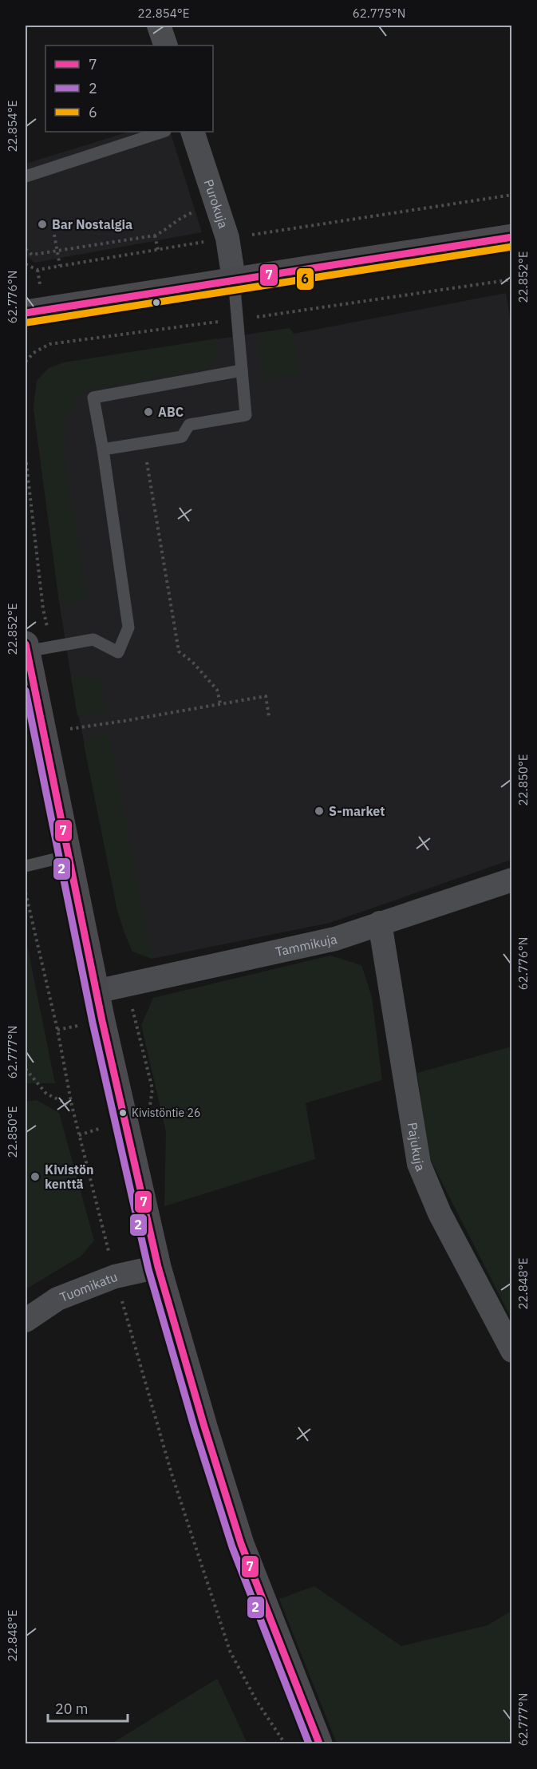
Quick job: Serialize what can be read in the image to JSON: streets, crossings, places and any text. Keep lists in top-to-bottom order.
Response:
{
  "streets": {
    "street": [
      "Purokuja",
      "Tammikuja",
      "Pajukuja",
      "Tuomikatu"
    ]
  },
  "crossings": [
    ["Tammikuja", "Pajukuja"]
  ],
  "places": [
    "Bar Nostalgia",
    "ABC",
    "S-market",
    "Kivistöntie 26",
    "Kivistön kenttä"
  ],
  "lines": ["transit line 7", "transit line 6", "transit line 2"],
  "legend": ["7", "2", "6"],
  "scale_bar": "20 m",
  "coordinates": [
    "22.854°E",
    "62.775°N",
    "22.852°E",
    "62.776°N",
    "22.850°E",
    "62.777°N",
    "22.848°E"
  ]
}
